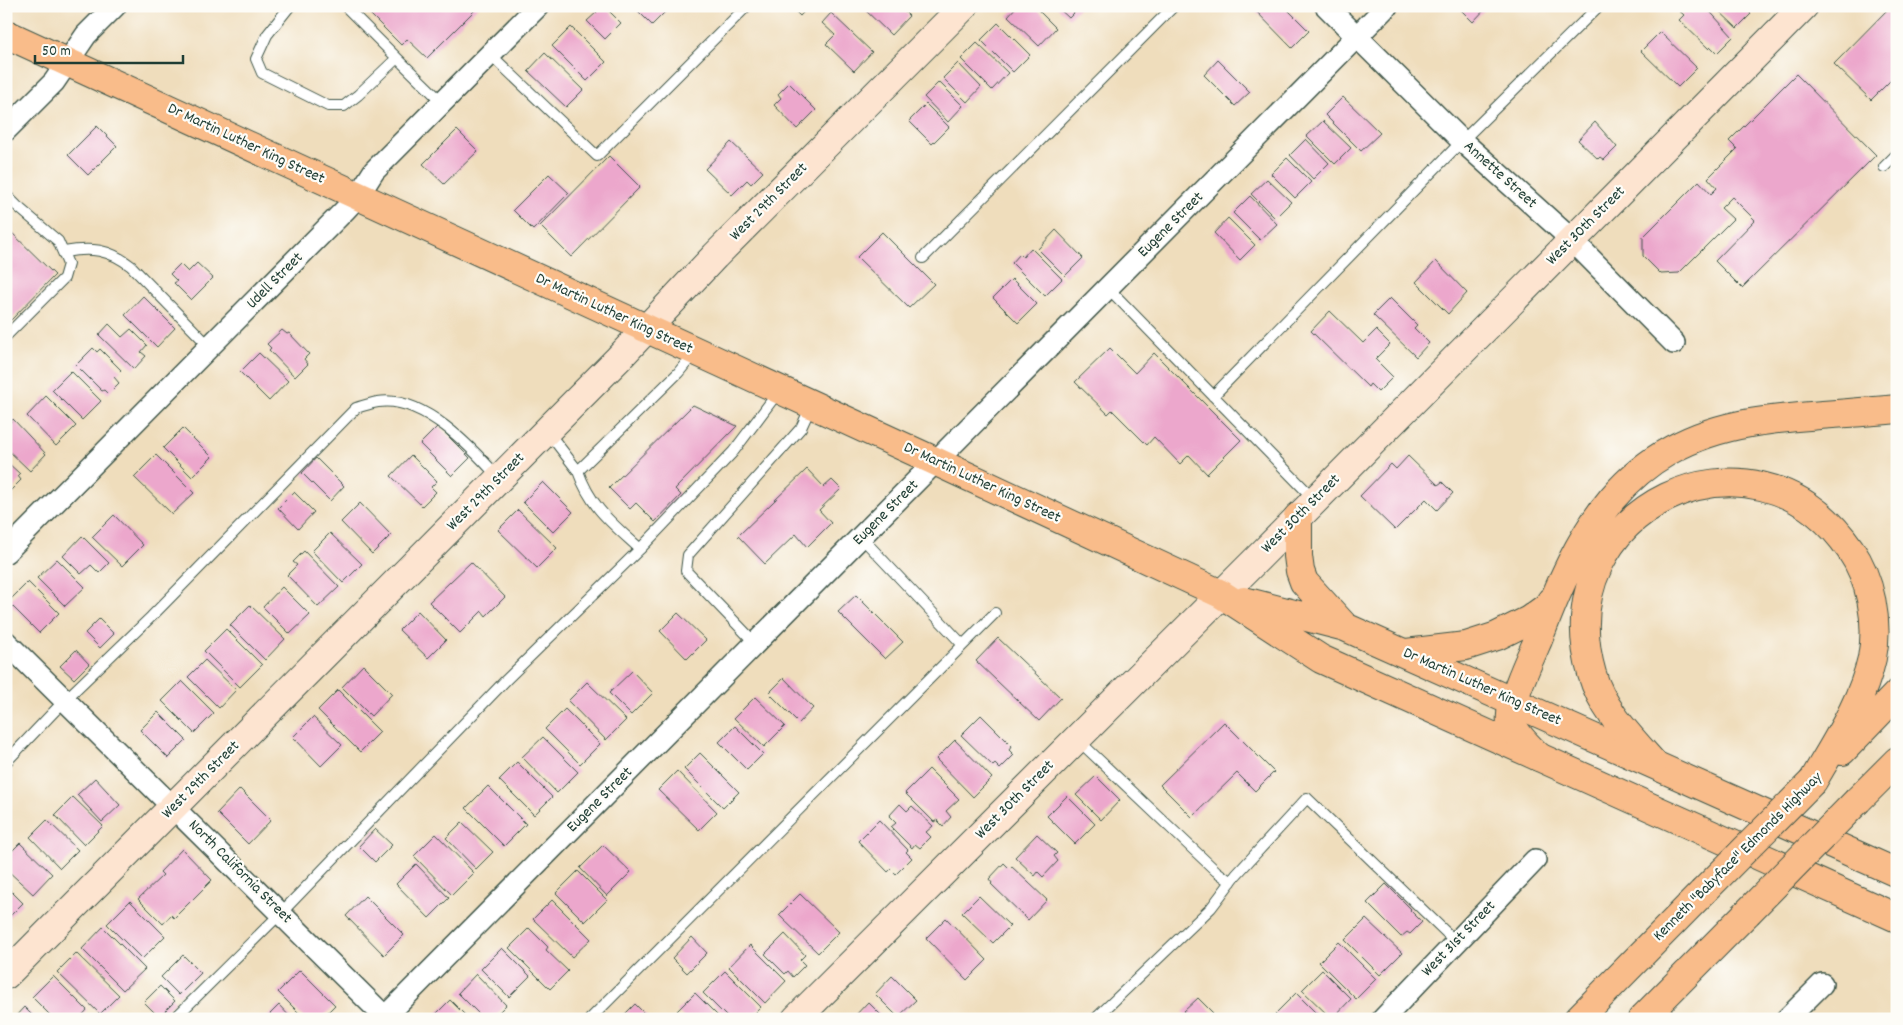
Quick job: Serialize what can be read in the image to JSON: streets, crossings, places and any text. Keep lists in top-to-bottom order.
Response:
{
  "streets": {
    "main road": [
      "Dr Martin Luther King Street",
      "West 29th Street",
      "West 30th Street",
      "Kenneth \"Babyface\" Edmonds Highway"
    ],
    "street": [
      "Annette Street",
      "Eugene Street",
      "Udell Street",
      "North California Street",
      "West 31st Street"
    ]
  },
  "crossings": [
    ["Dr Martin Luther King Street", "West 29th Street"],
    ["Dr Martin Luther King Street", "Eugene Street"],
    ["Dr Martin Luther King Street", "West 30th Street"],
    ["Dr Martin Luther King Street", "Udell Street"],
    ["Annette Street", "Eugene Street"],
    ["Annette Street", "West 30th Street"],
    ["West 29th Street", "North California Street"],
    ["Eugene Street", "North California Street"]
  ],
  "scale_bar": "50 m"
}
